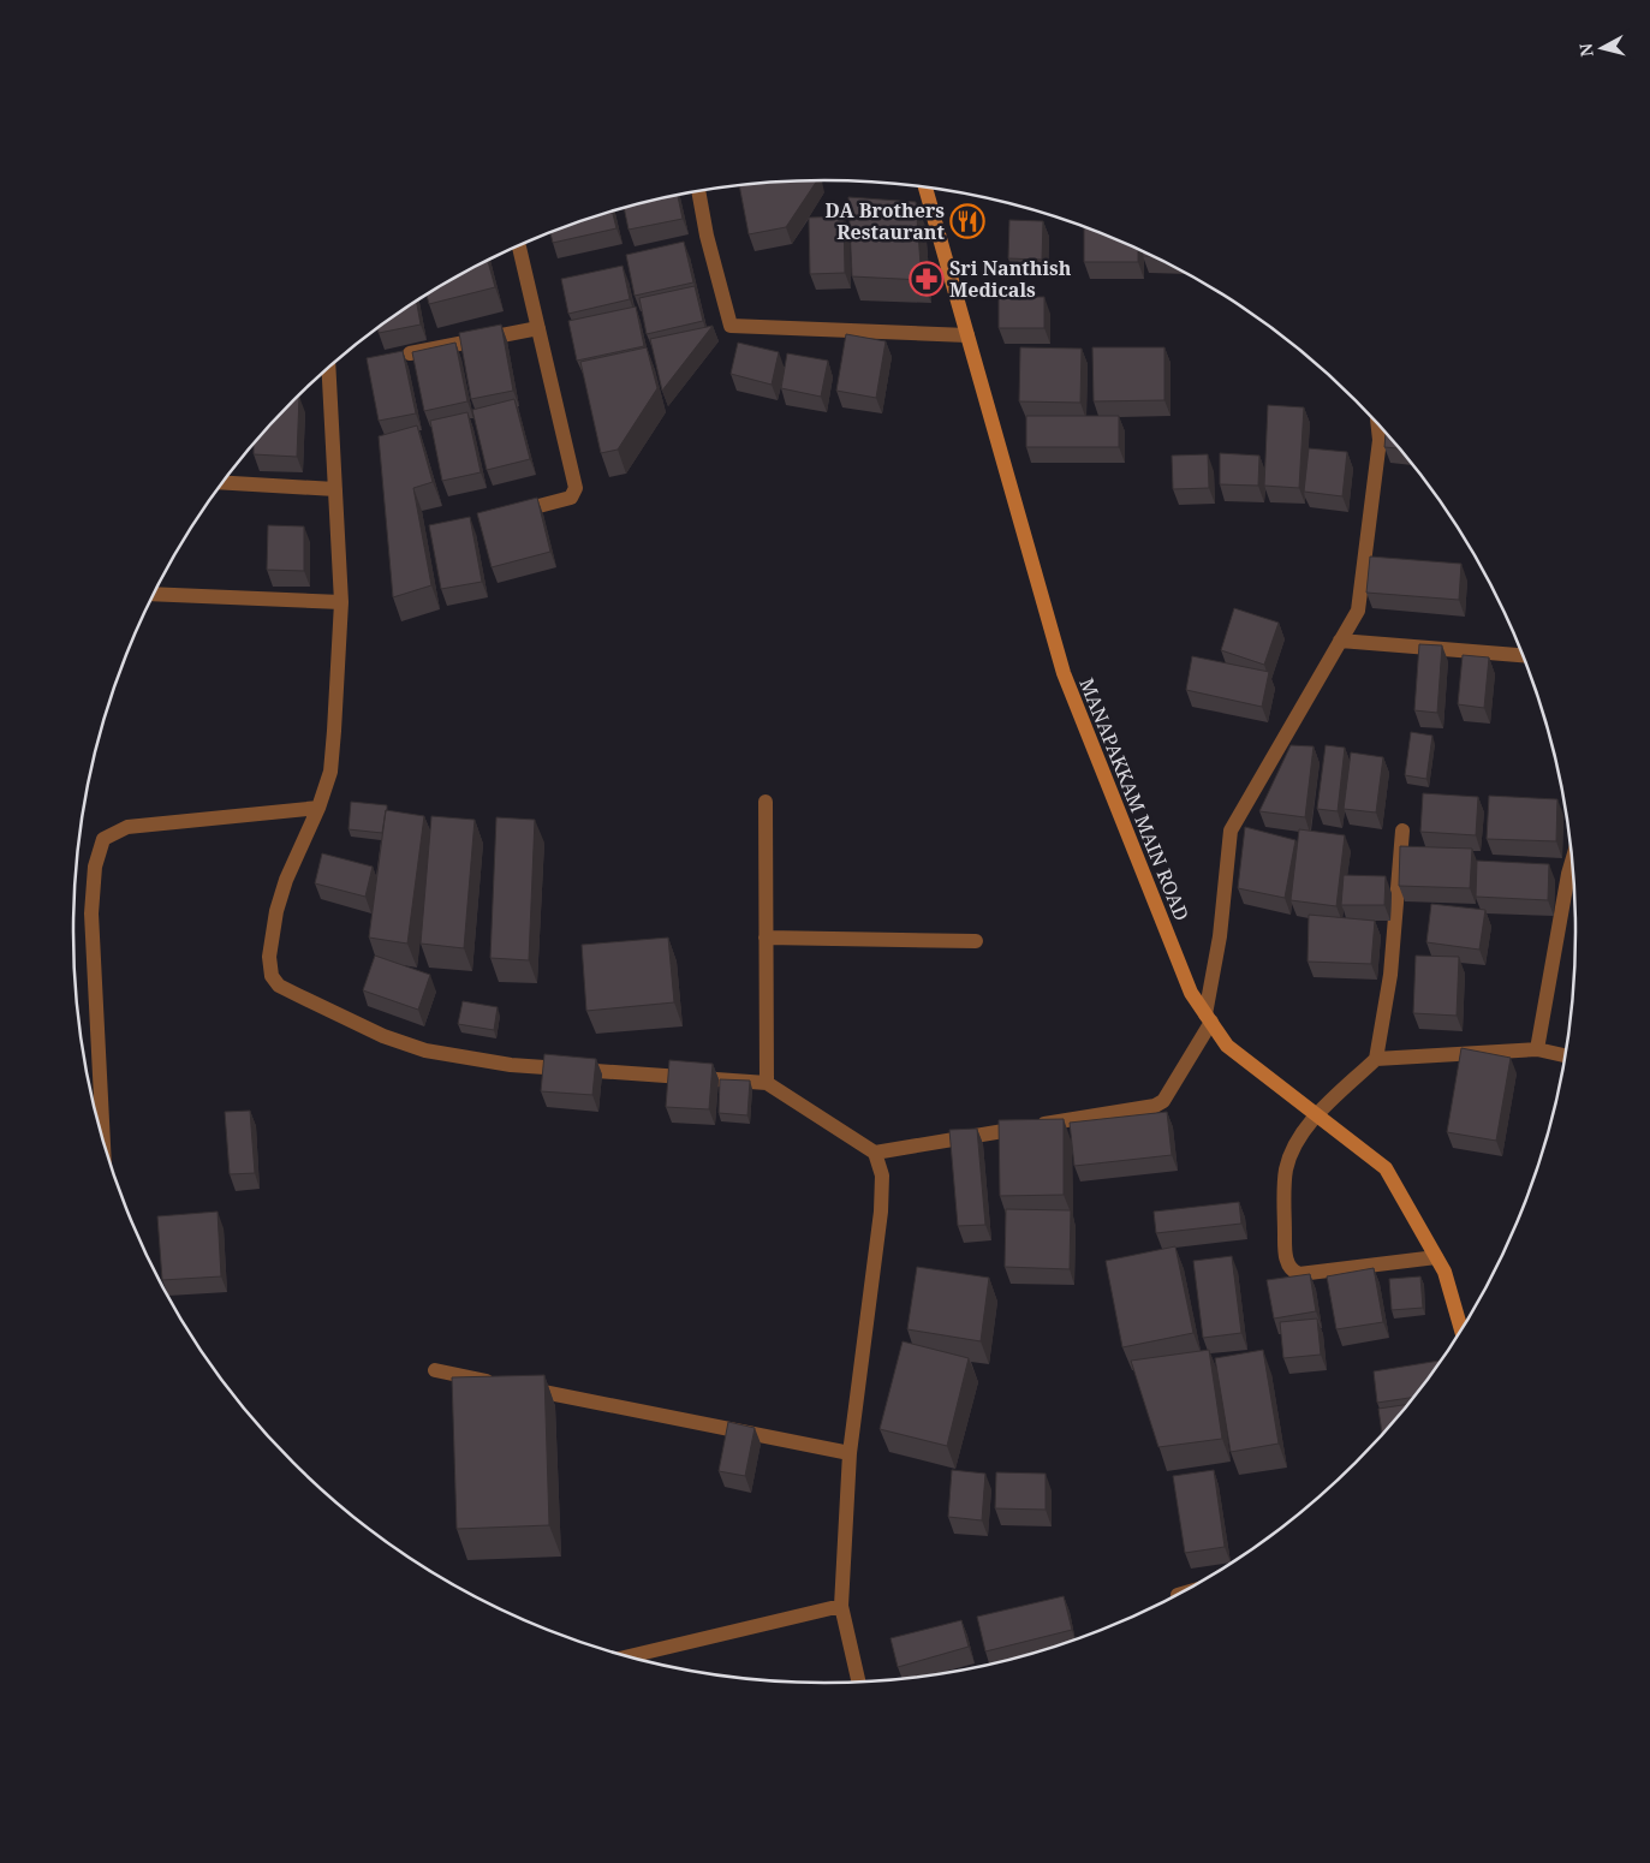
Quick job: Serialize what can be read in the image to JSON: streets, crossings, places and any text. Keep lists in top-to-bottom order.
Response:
{
  "streets": {
    "main road": ["MANAPAKKAM MAIN ROAD"]
  },
  "places": {
    "restaurant": ["DA Brothers Restaurant"],
    "pharmacy": ["Sri Nanthish Medicals"]
  },
  "north": "left"
}
